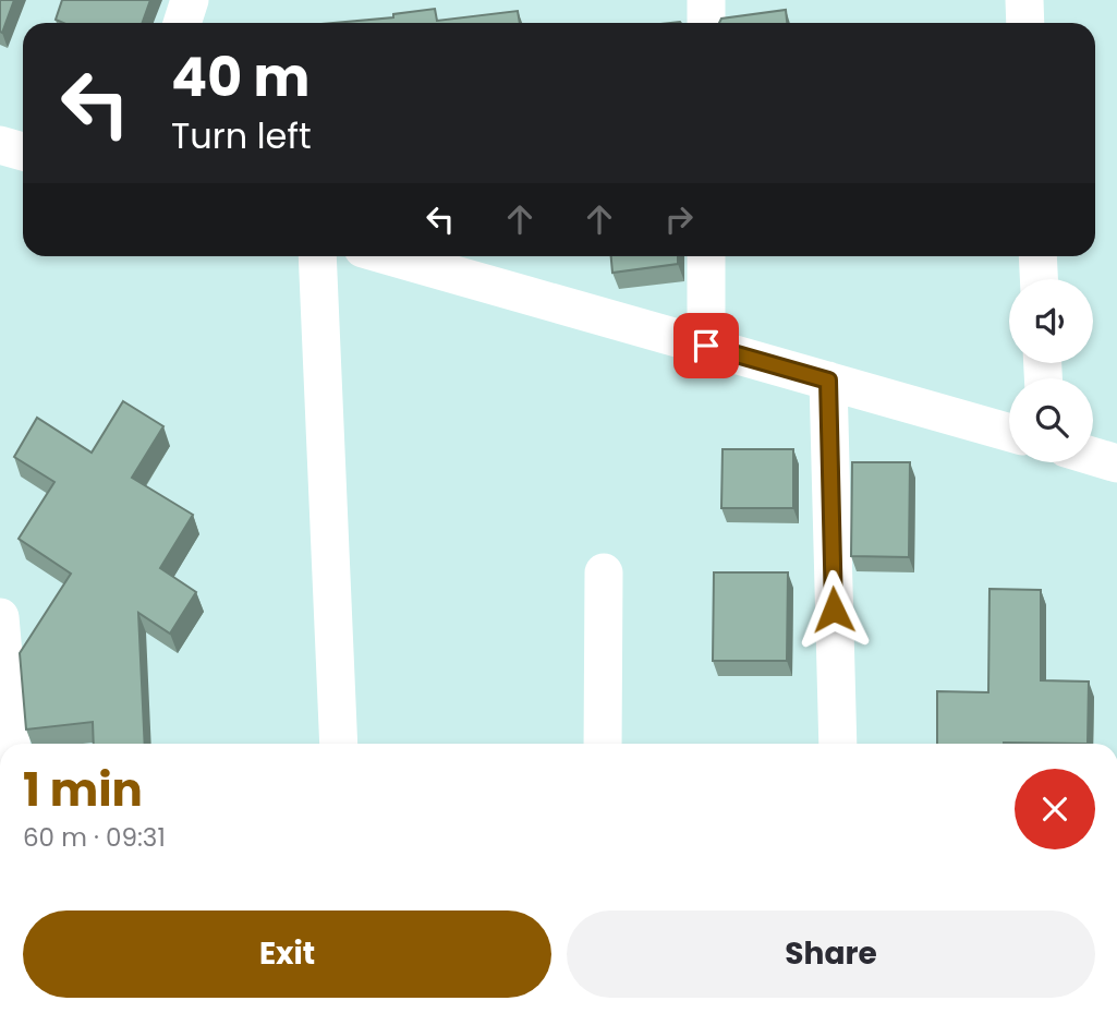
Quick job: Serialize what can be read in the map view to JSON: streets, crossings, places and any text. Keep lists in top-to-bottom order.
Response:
{
  "page": {
    "turn": ["40 m", "Turn left"],
    "heading": ["1 min", "60 m · 09:31"],
    "buttons": ["Exit", "Share"]
  }
}
